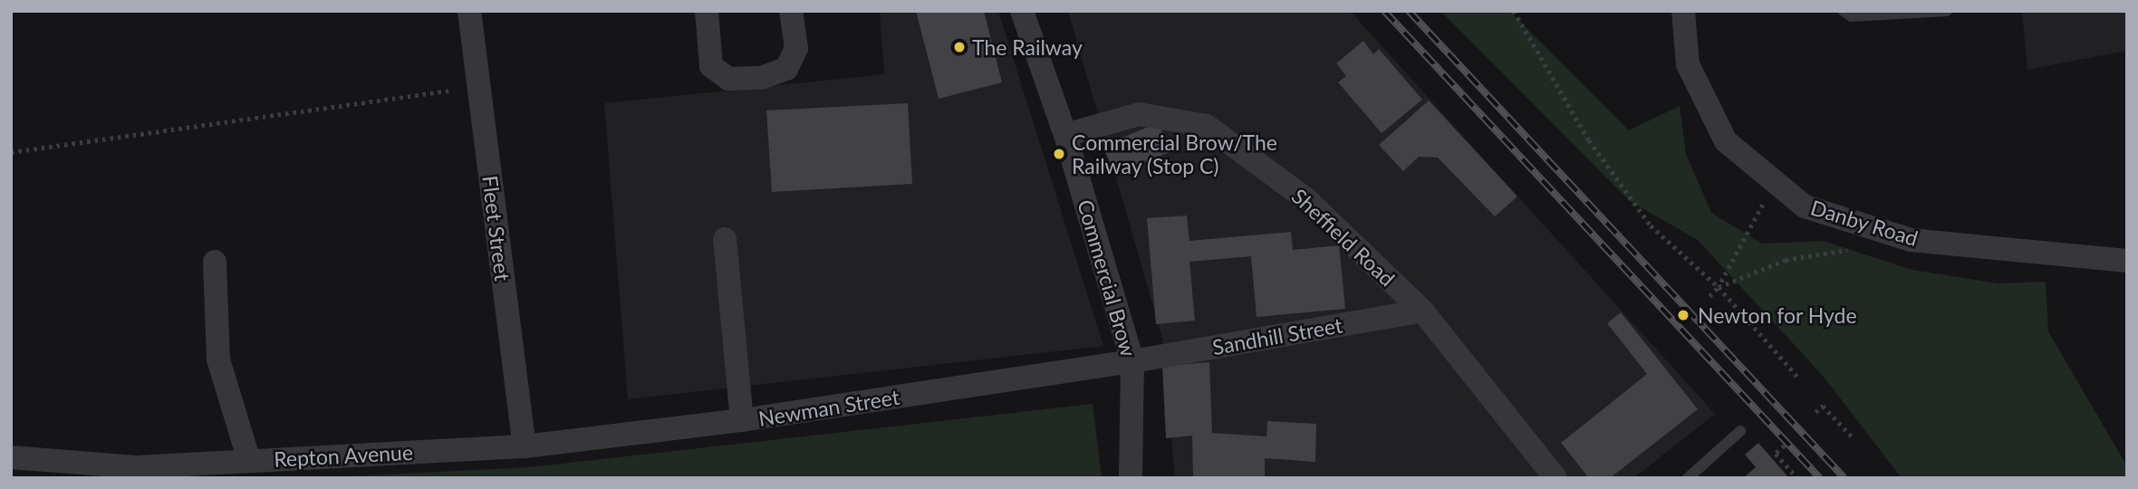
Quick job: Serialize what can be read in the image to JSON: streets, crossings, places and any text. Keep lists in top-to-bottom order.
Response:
{
  "streets": {
    "street": [
      "Danby Road",
      "Fleet Street",
      "Sheffield Road",
      "Commercial Brow",
      "Sandhill Street",
      "Newman Street",
      "Repton Avenue"
    ]
  },
  "crossings": [
    ["Fleet Street", "Newman Street"],
    ["Fleet Street", "Repton Avenue"],
    ["Sheffield Road", "Commercial Brow"],
    ["Sheffield Road", "Sandhill Street"],
    ["Commercial Brow", "Sandhill Street"],
    ["Commercial Brow", "Newman Street"],
    ["Sandhill Street", "Newman Street"],
    ["Newman Street", "Repton Avenue"]
  ],
  "places": ["The Railway", "Commercial Brow/The Railway (Stop C)", "Newton for Hyde"]
}
